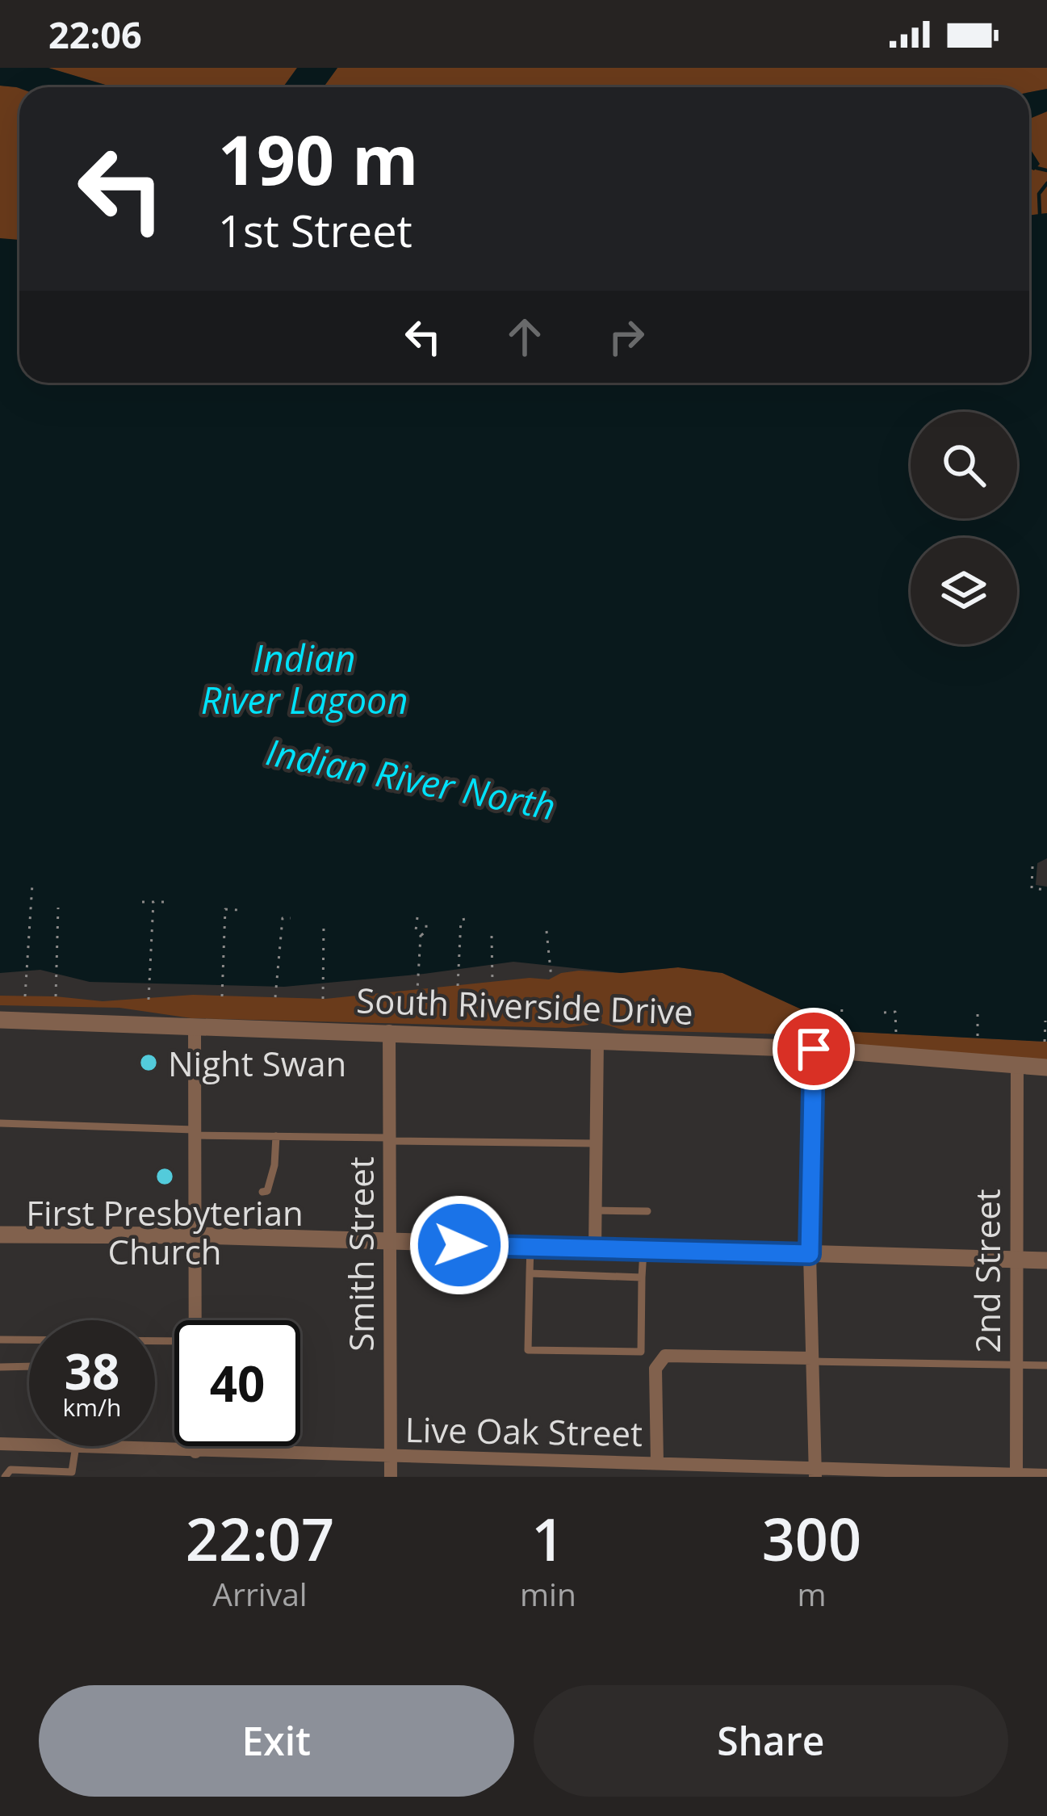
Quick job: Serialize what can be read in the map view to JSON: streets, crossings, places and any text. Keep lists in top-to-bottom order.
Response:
{
  "streets": {
    "street": [
      "South Riverside Drive",
      "Smith Street",
      "2nd Street",
      "Live Oak Street"
    ]
  },
  "crossings": [
    ["South Riverside Drive", "Smith Street"],
    ["South Riverside Drive", "2nd Street"],
    ["Smith Street", "Live Oak Street"],
    ["2nd Street", "Live Oak Street"]
  ],
  "water": ["Indian River Lagoon", "Indian River North"],
  "places": ["Night Swan", "First Presbyterian Church"],
  "page": {
    "status": "22:06",
    "turn": ["190 m", "1st Street"],
    "speed": "38 km/h",
    "limit": "40",
    "eta": [
      "22:07",
      "Arrival",
      "1",
      "min",
      "300",
      "m"
    ],
    "buttons": ["Exit", "Share"]
  }
}
